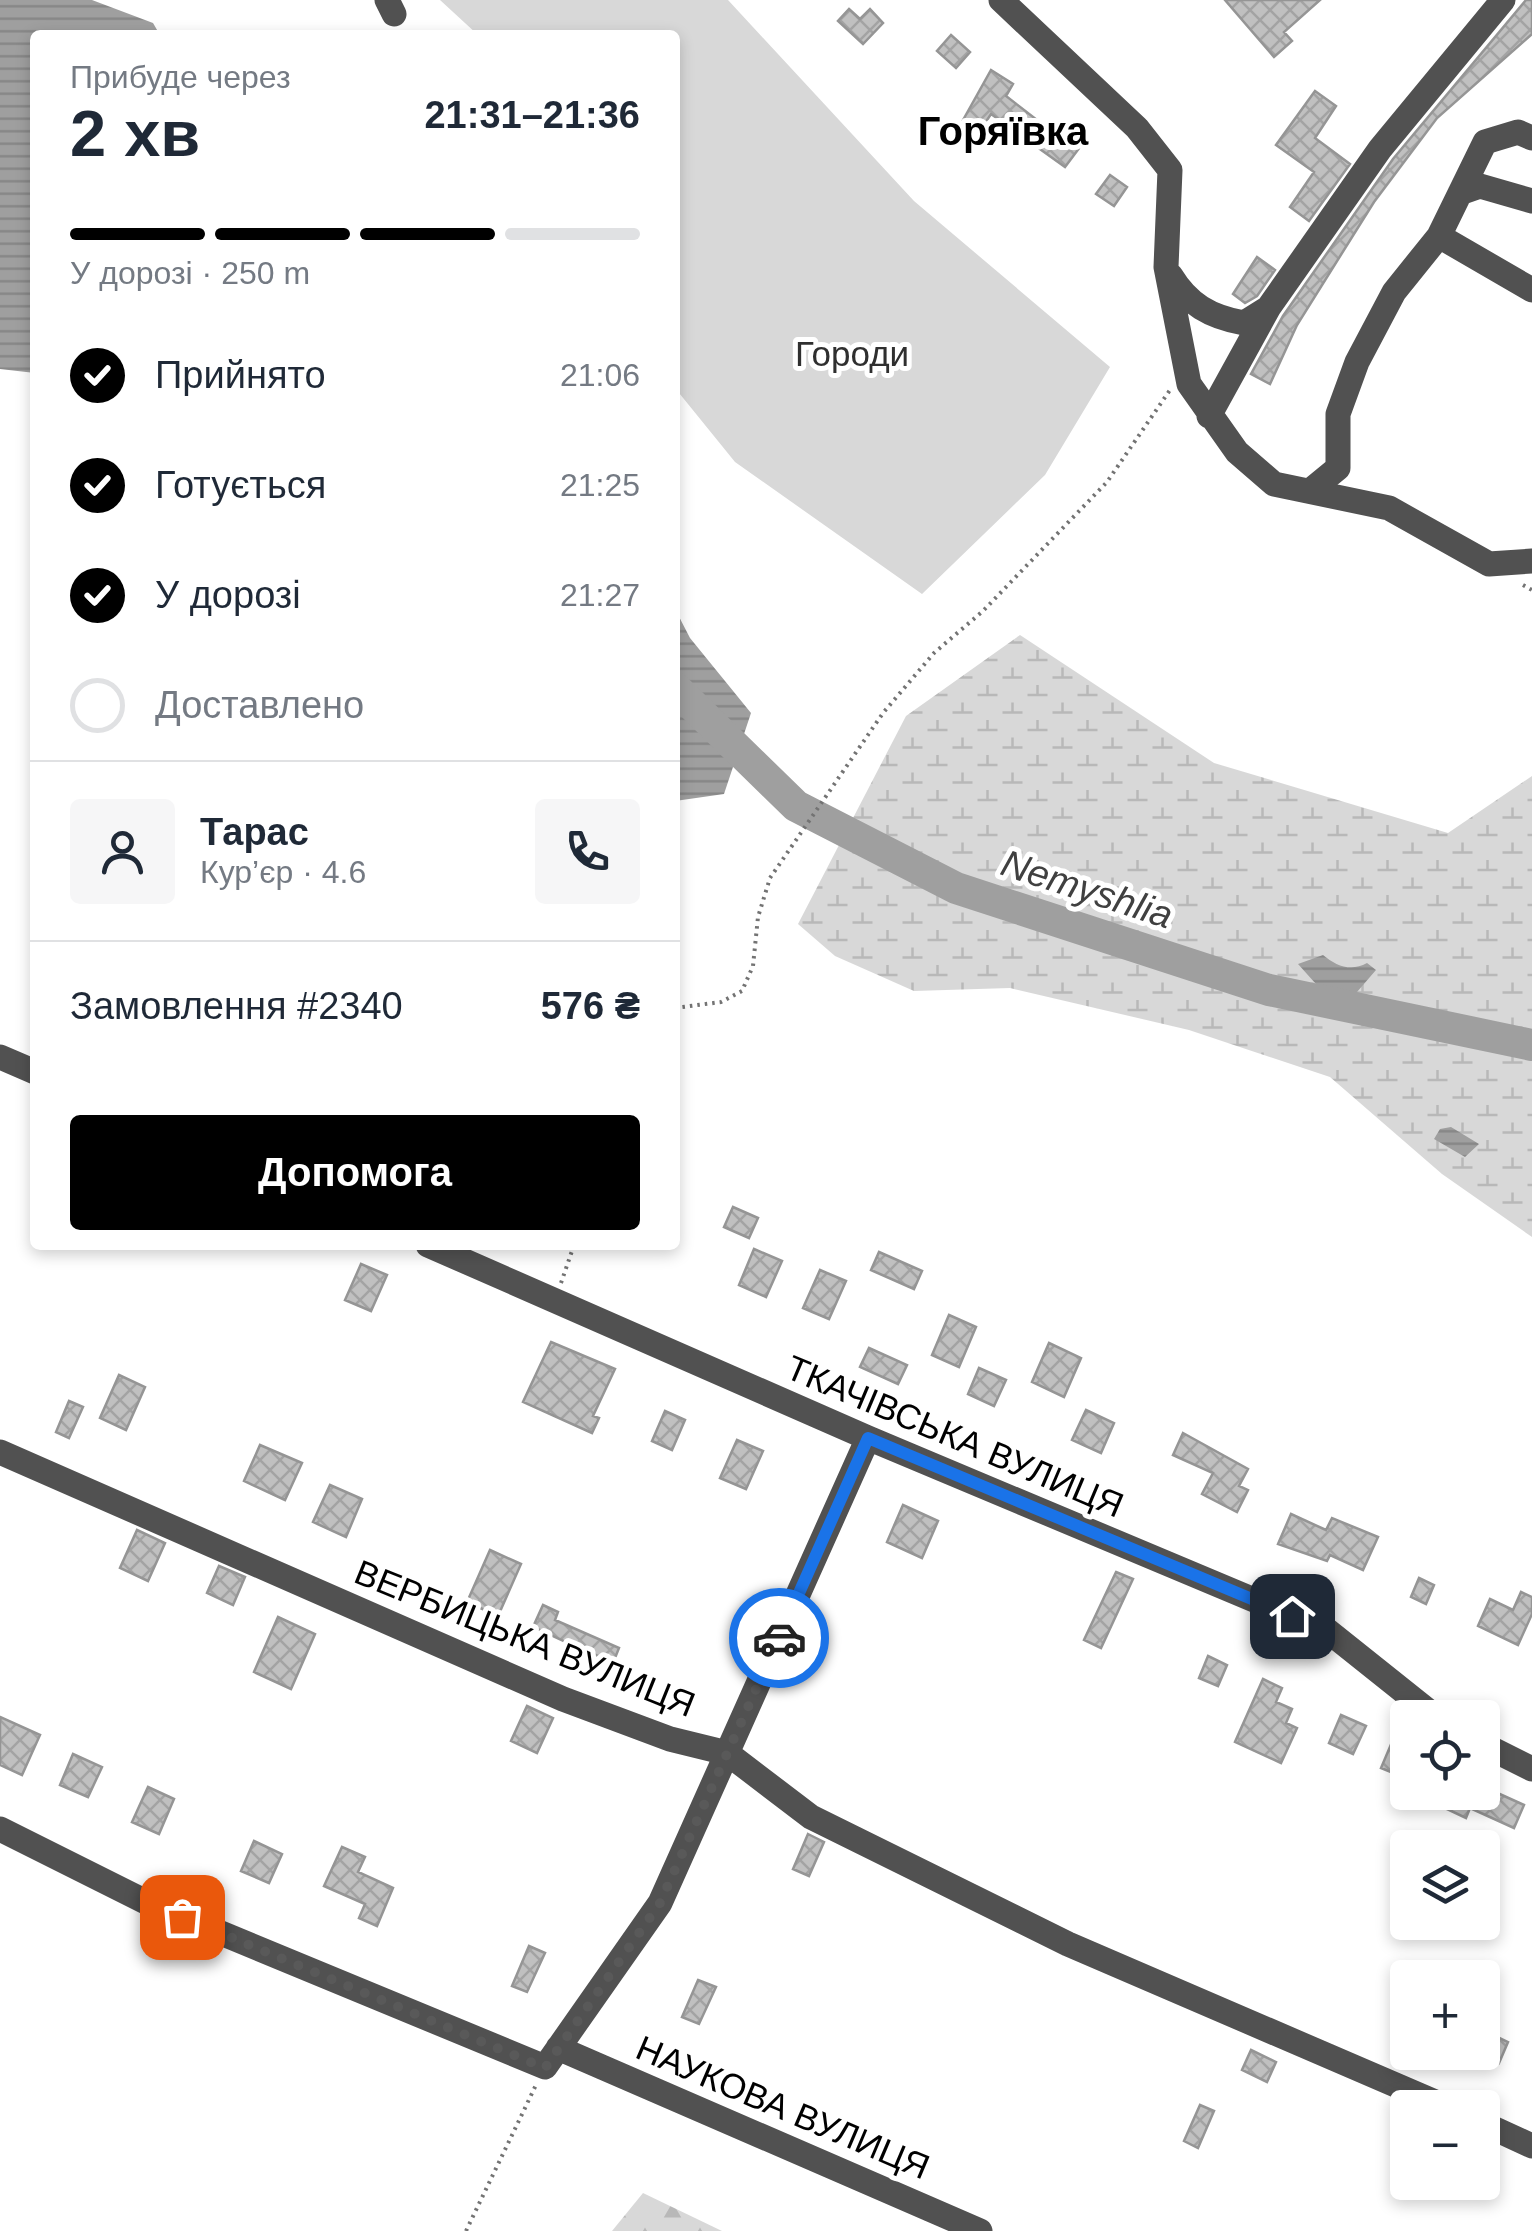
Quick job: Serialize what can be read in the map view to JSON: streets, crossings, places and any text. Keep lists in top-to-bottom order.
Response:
{
  "streets": {
    "street": ["ТКАЧІВСЬКА ВУЛИЦЯ", "ВЕРБИЦЬКА ВУЛИЦЯ", "НАУКОВА ВУЛИЦЯ"]
  },
  "districts": ["Горяївка"],
  "water": ["Nemyshlia"],
  "parks": ["Городи"],
  "page": {
    "heading": ["2 хв", "Прибуде через", "21:31–21:36"],
    "panel": [
      "Тарас",
      "Кур’єр · 4.6",
      "Замовлення #2340",
      "576 ₴"
    ],
    "bar": "У дорозі · 250 m",
    "list": [
      ["Прийнято", "21:06"],
      ["Готується", "21:25"],
      ["У дорозі", "21:27"],
      "Доставлено"
    ],
    "buttons": "Допомога",
    "map_buttons": ["+", "−"]
  }
}
